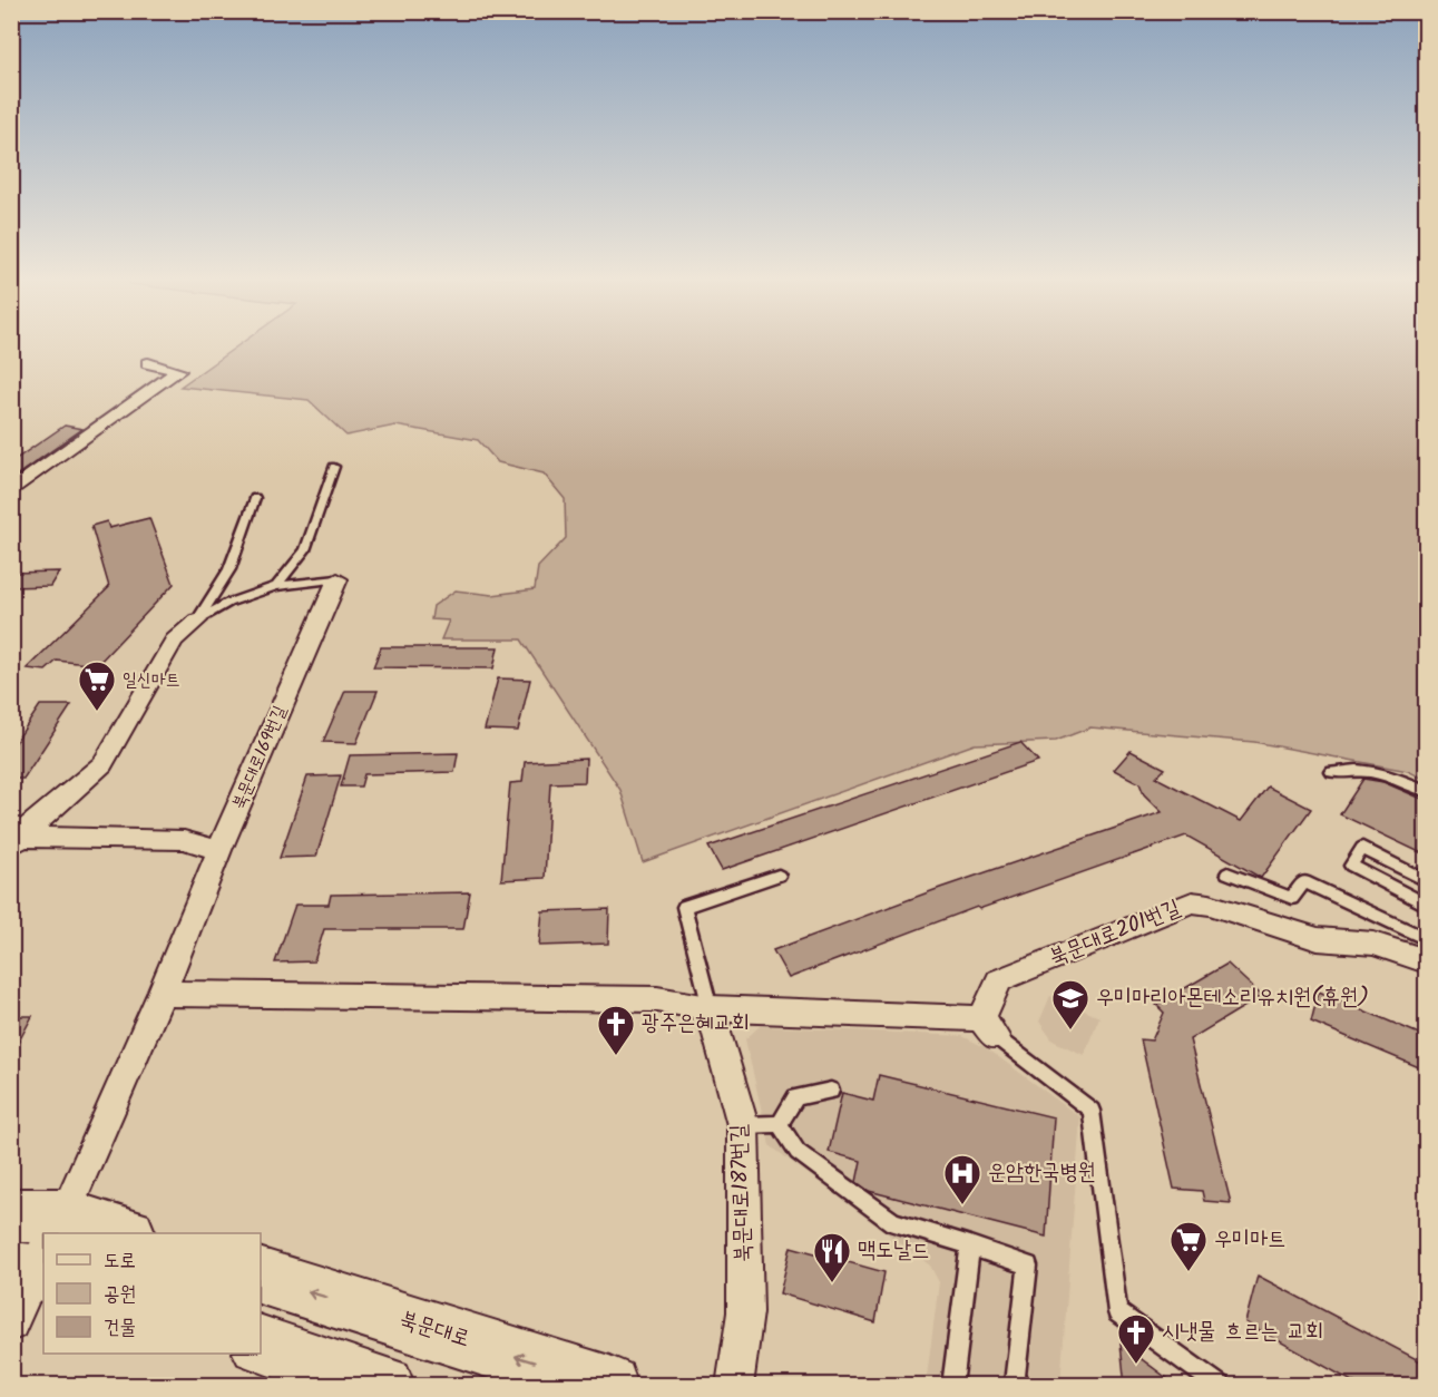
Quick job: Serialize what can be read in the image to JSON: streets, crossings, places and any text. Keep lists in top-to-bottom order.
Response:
{
  "streets": {
    "main road": ["북문대로"],
    "street": ["북문대로169번길", "북문대로201번길", "북문대로187번길"]
  },
  "places": {
    "supermarket": ["일신마트", "우미마트"],
    "school or university": ["우미마리아몬테소리유치원(휴원)"],
    "church": ["광주은혜교회", "시냇물 흐르는 교회"],
    "hospital": ["운암한국병원"],
    "restaurant": ["맥도날드"]
  },
  "legend": ["도로", "공원", "건물"]
}
